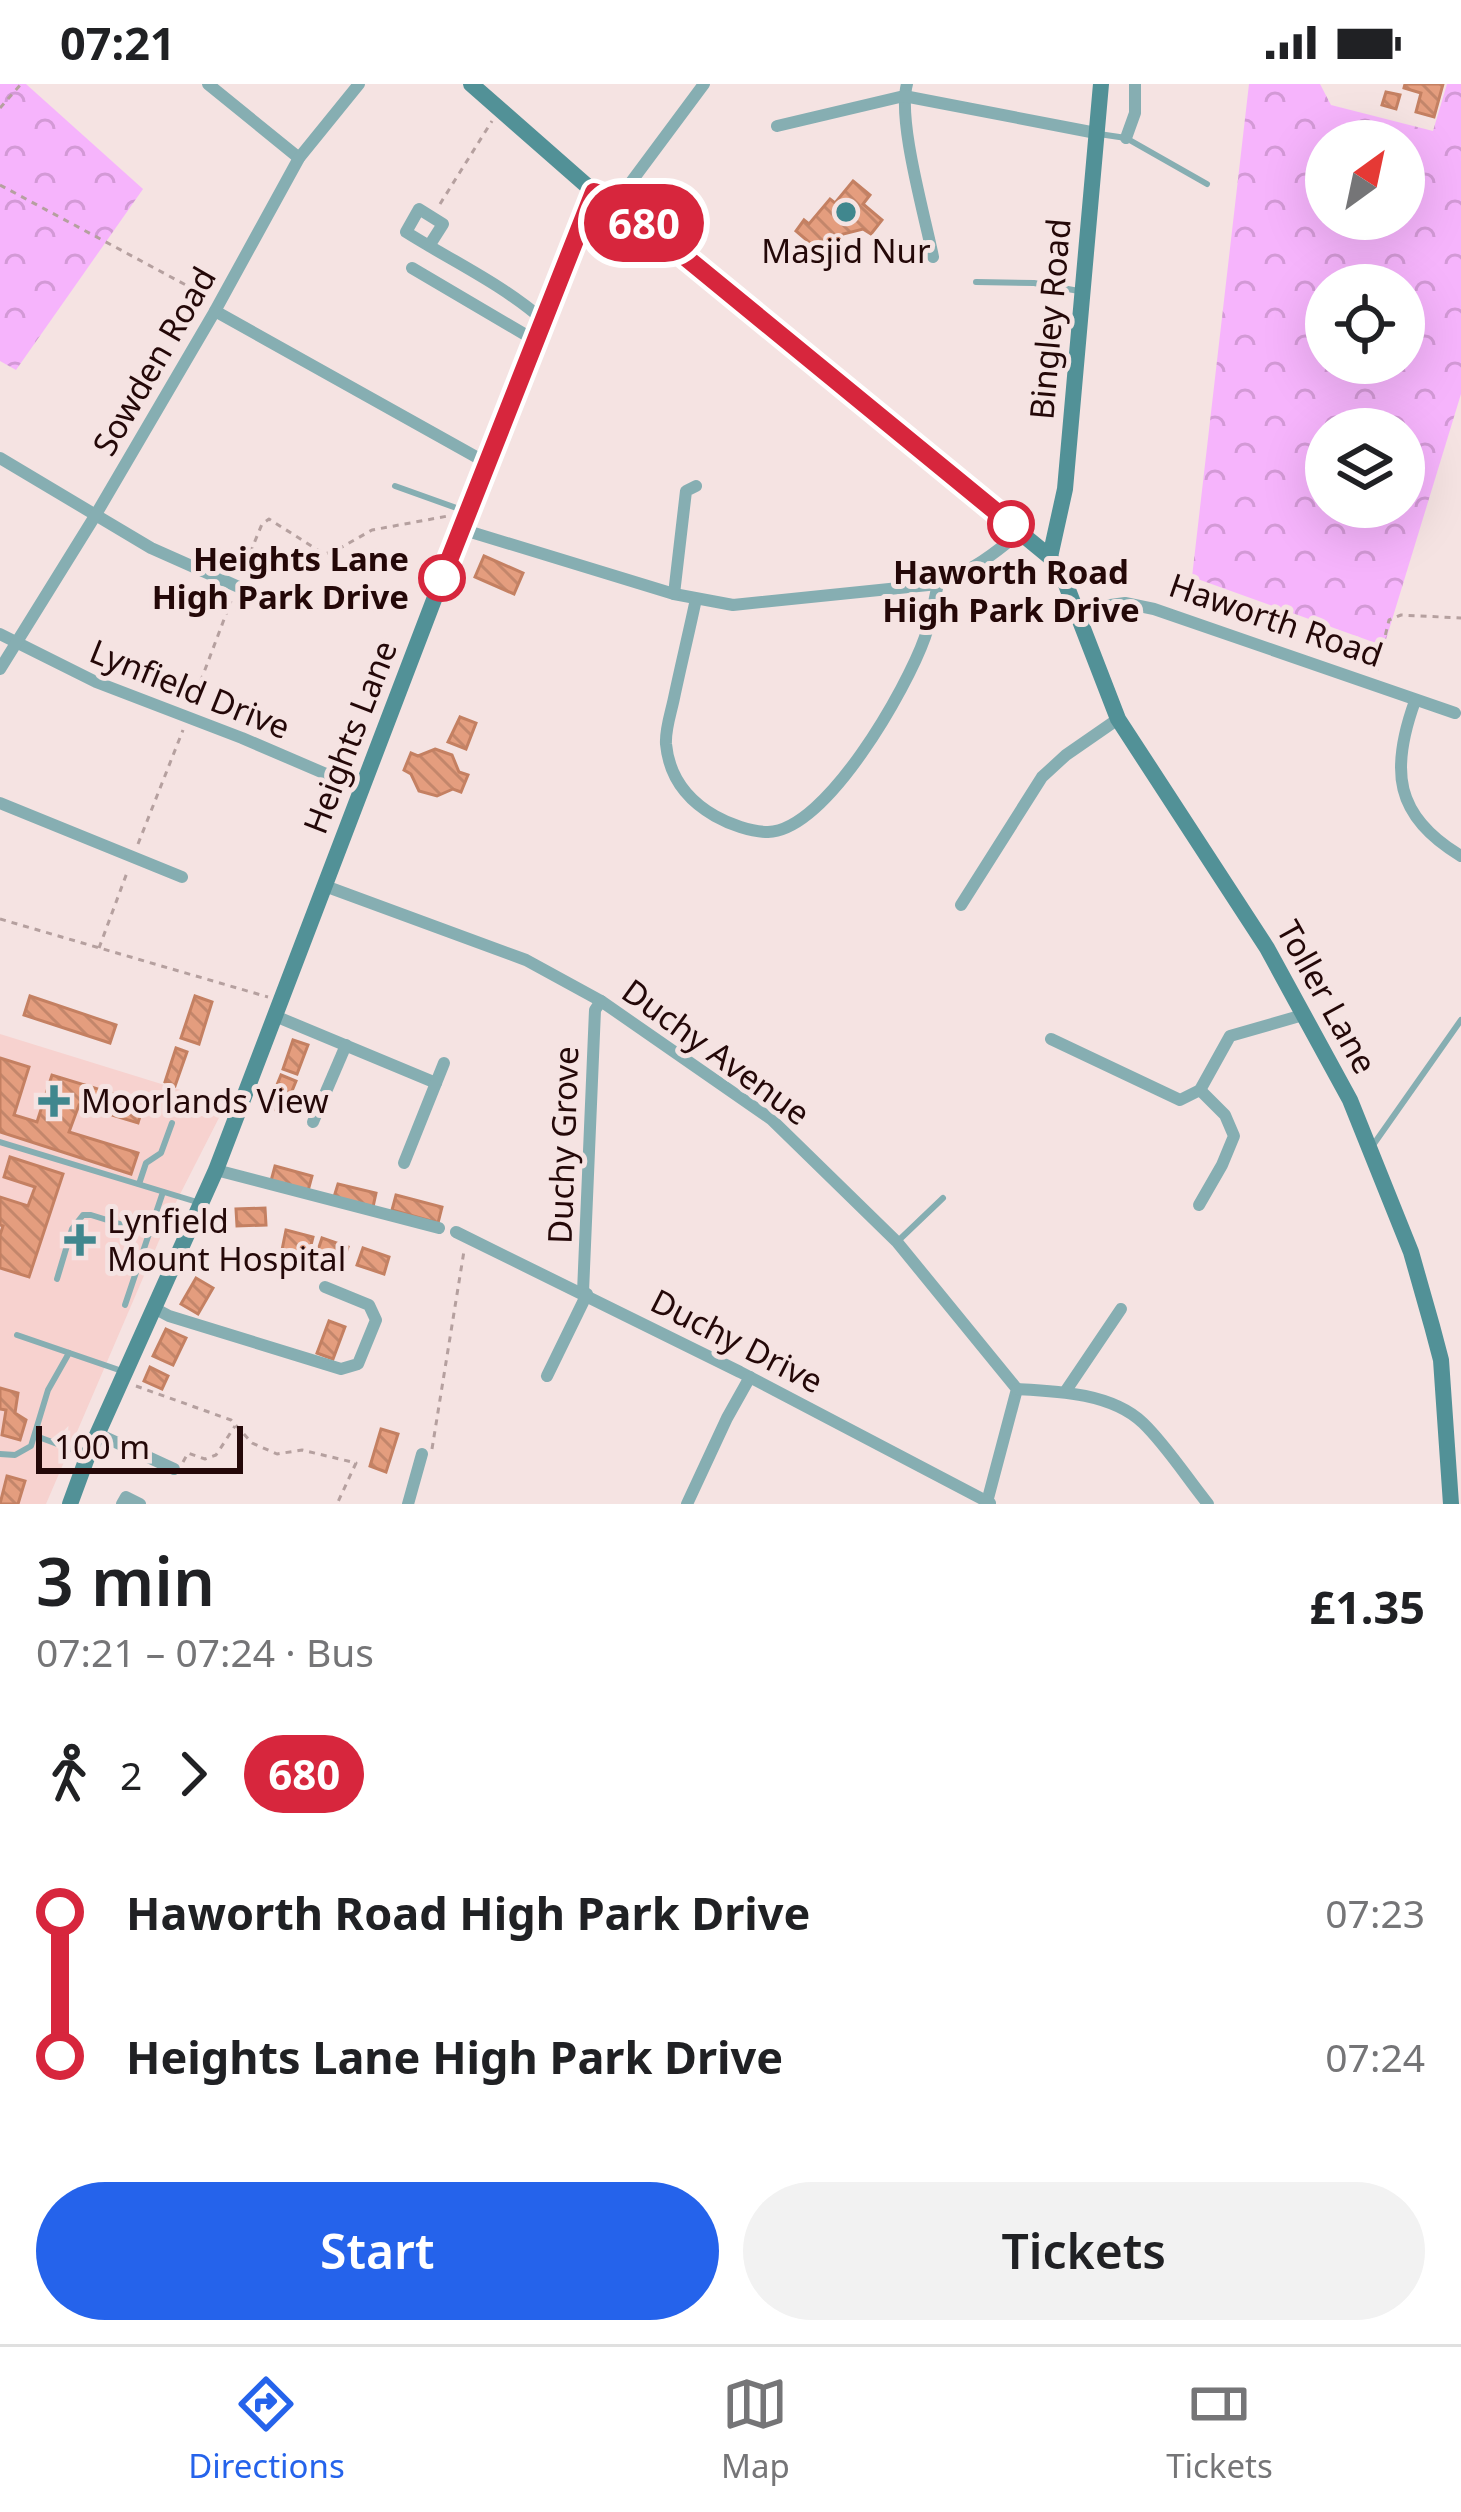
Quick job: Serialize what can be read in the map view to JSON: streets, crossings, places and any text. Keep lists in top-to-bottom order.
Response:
{
  "streets": {
    "main road": ["Bingley Road", "Heights Lane", "Toller Lane"],
    "street": [
      "Sowden Road",
      "Haworth Road",
      "Lynfield Drive",
      "Duchy Avenue",
      "Duchy Grove",
      "Duchy Drive"
    ]
  },
  "crossings": [
    ["Bingley Road", "Toller Lane"],
    ["Sowden Road", "Lynfield Drive"],
    ["Haworth Road", "Toller Lane"],
    ["Lynfield Drive", "Heights Lane"],
    ["Heights Lane", "Duchy Avenue"],
    ["Duchy Avenue", "Duchy Grove"],
    ["Duchy Grove", "Duchy Drive"]
  ],
  "places": {
    "other": ["Masjid Nur", "Haworth Road High Park Drive", "Heights Lane High Park Drive"],
    "health": ["Moorlands View", "Lynfield Mount Hospital"]
  },
  "lines": ["bus line 680"],
  "scale_bar": "100 m",
  "north": "top right",
  "page": {
    "status": "07:21",
    "on_map": "680",
    "scale": "100 m",
    "heading": ["3 min", "07:21 – 07:24 · Bus", "£1.35"],
    "legs": ["2", "680"],
    "list": [
      {
        "name": "Haworth Road High Park Drive",
        "value": "07:23"
      },
      {
        "name": "Heights Lane High Park Drive",
        "value": "07:24"
      }
    ],
    "buttons": ["Start", "Tickets"],
    "tabs": ["Directions", "Map", "Tickets"]
  }
}
